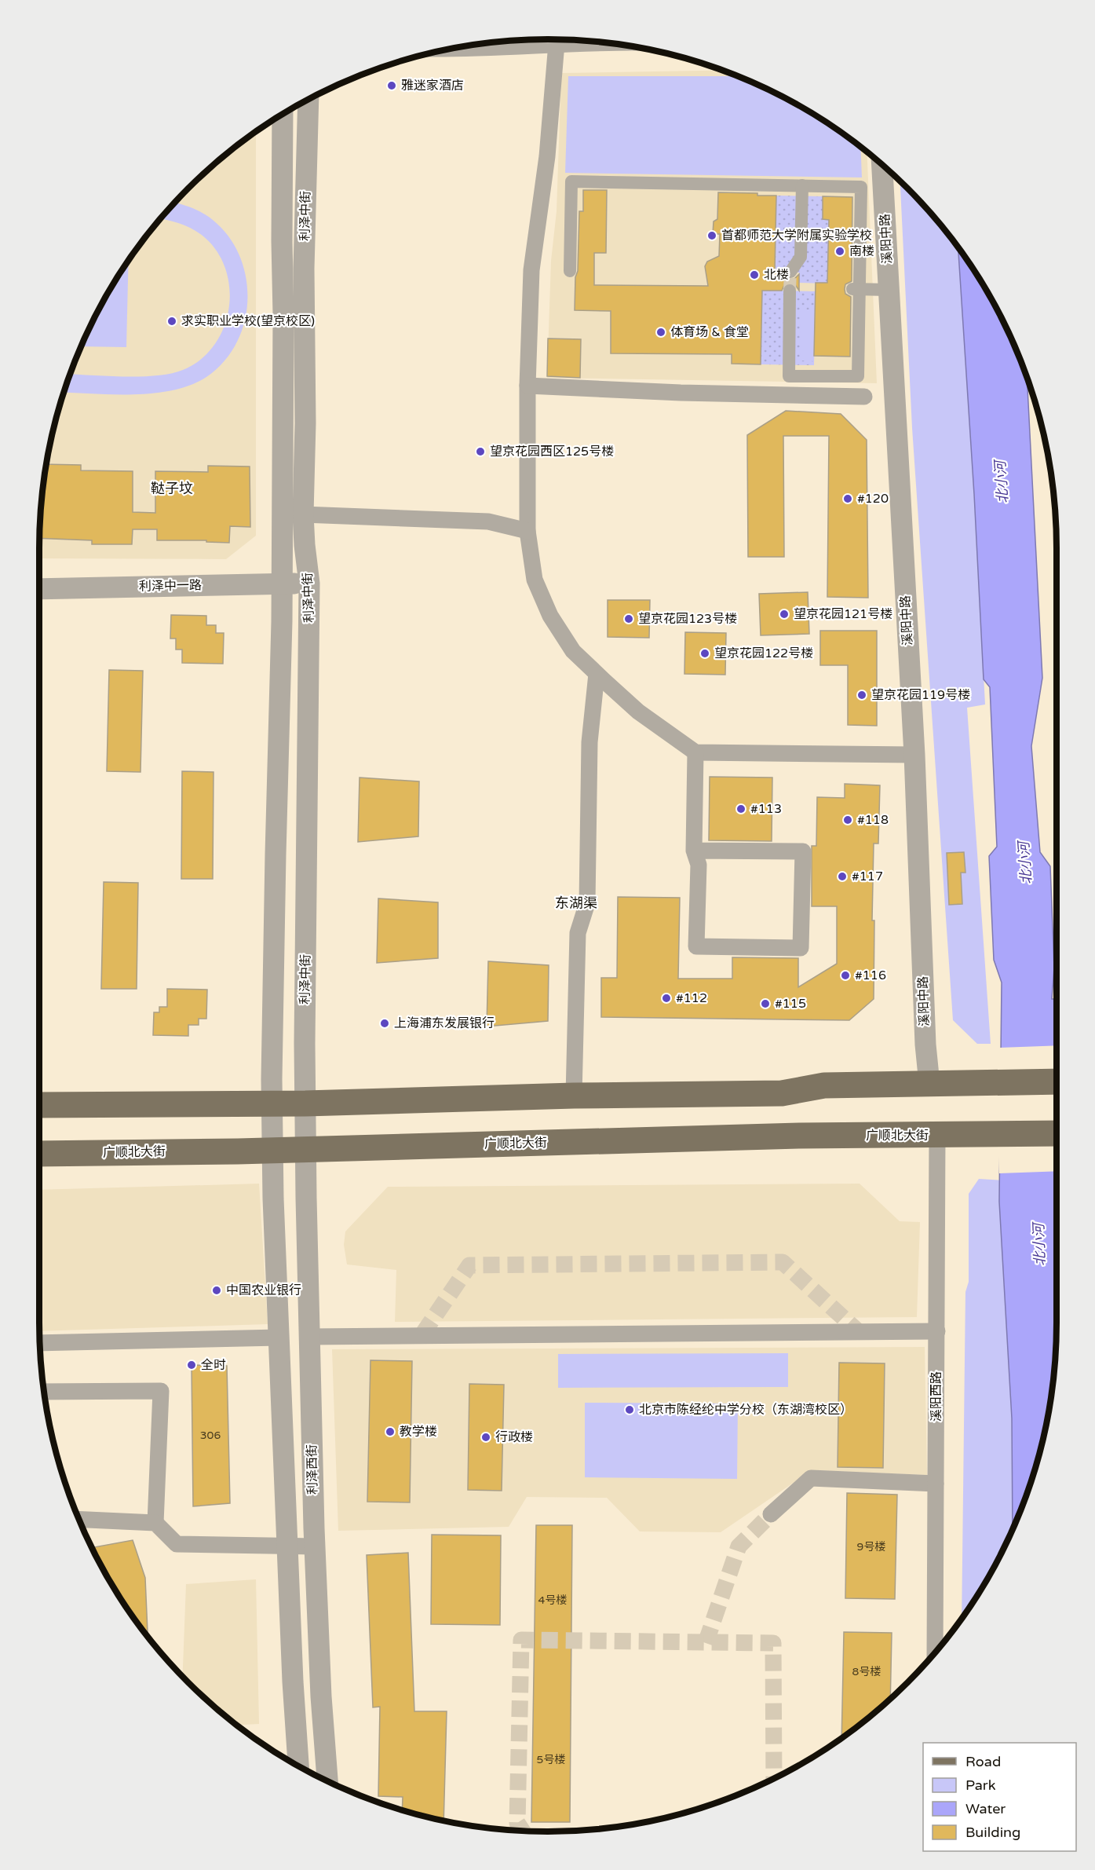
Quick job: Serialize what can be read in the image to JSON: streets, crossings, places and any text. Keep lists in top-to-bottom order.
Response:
{
  "streets": {
    "main road": ["广顺北大街"],
    "street": [
      "利泽中街",
      "溪阳中路",
      "利泽中一路",
      "溪阳西路",
      "利泽西街"
    ]
  },
  "crossings": [
    ["利泽中街", "利泽中一路"],
    ["利泽中街", "广顺北大街"],
    ["利泽中街", "利泽西街"],
    ["广顺北大街", "溪阳西路"],
    ["广顺北大街", "利泽西街"]
  ],
  "districts": ["鞑子坟", "东湖渠"],
  "water": ["北小河"],
  "places": [
    "雅迷家酒店",
    "首都师范大学附属实验学校",
    "南楼",
    "北楼",
    "求实职业学校(望京校区)",
    "体育场 & 食堂",
    "望京花园西区125号楼",
    "#120",
    "望京花园121号楼",
    "望京花园123号楼",
    "望京花园122号楼",
    "望京花园119号楼",
    "#113",
    "#118",
    "#117",
    "#116",
    "#112",
    "#115",
    "上海浦东发展银行",
    "中国农业银行",
    "全时",
    "北京市陈经纶中学分校（东湖湾校区）",
    "教学楼",
    "行政楼"
  ],
  "house_numbers": [
    "306",
    "9号楼",
    "4号楼",
    "8号楼",
    "5号楼"
  ],
  "legend": [
    "Road",
    "Park",
    "Water",
    "Building"
  ]
}
